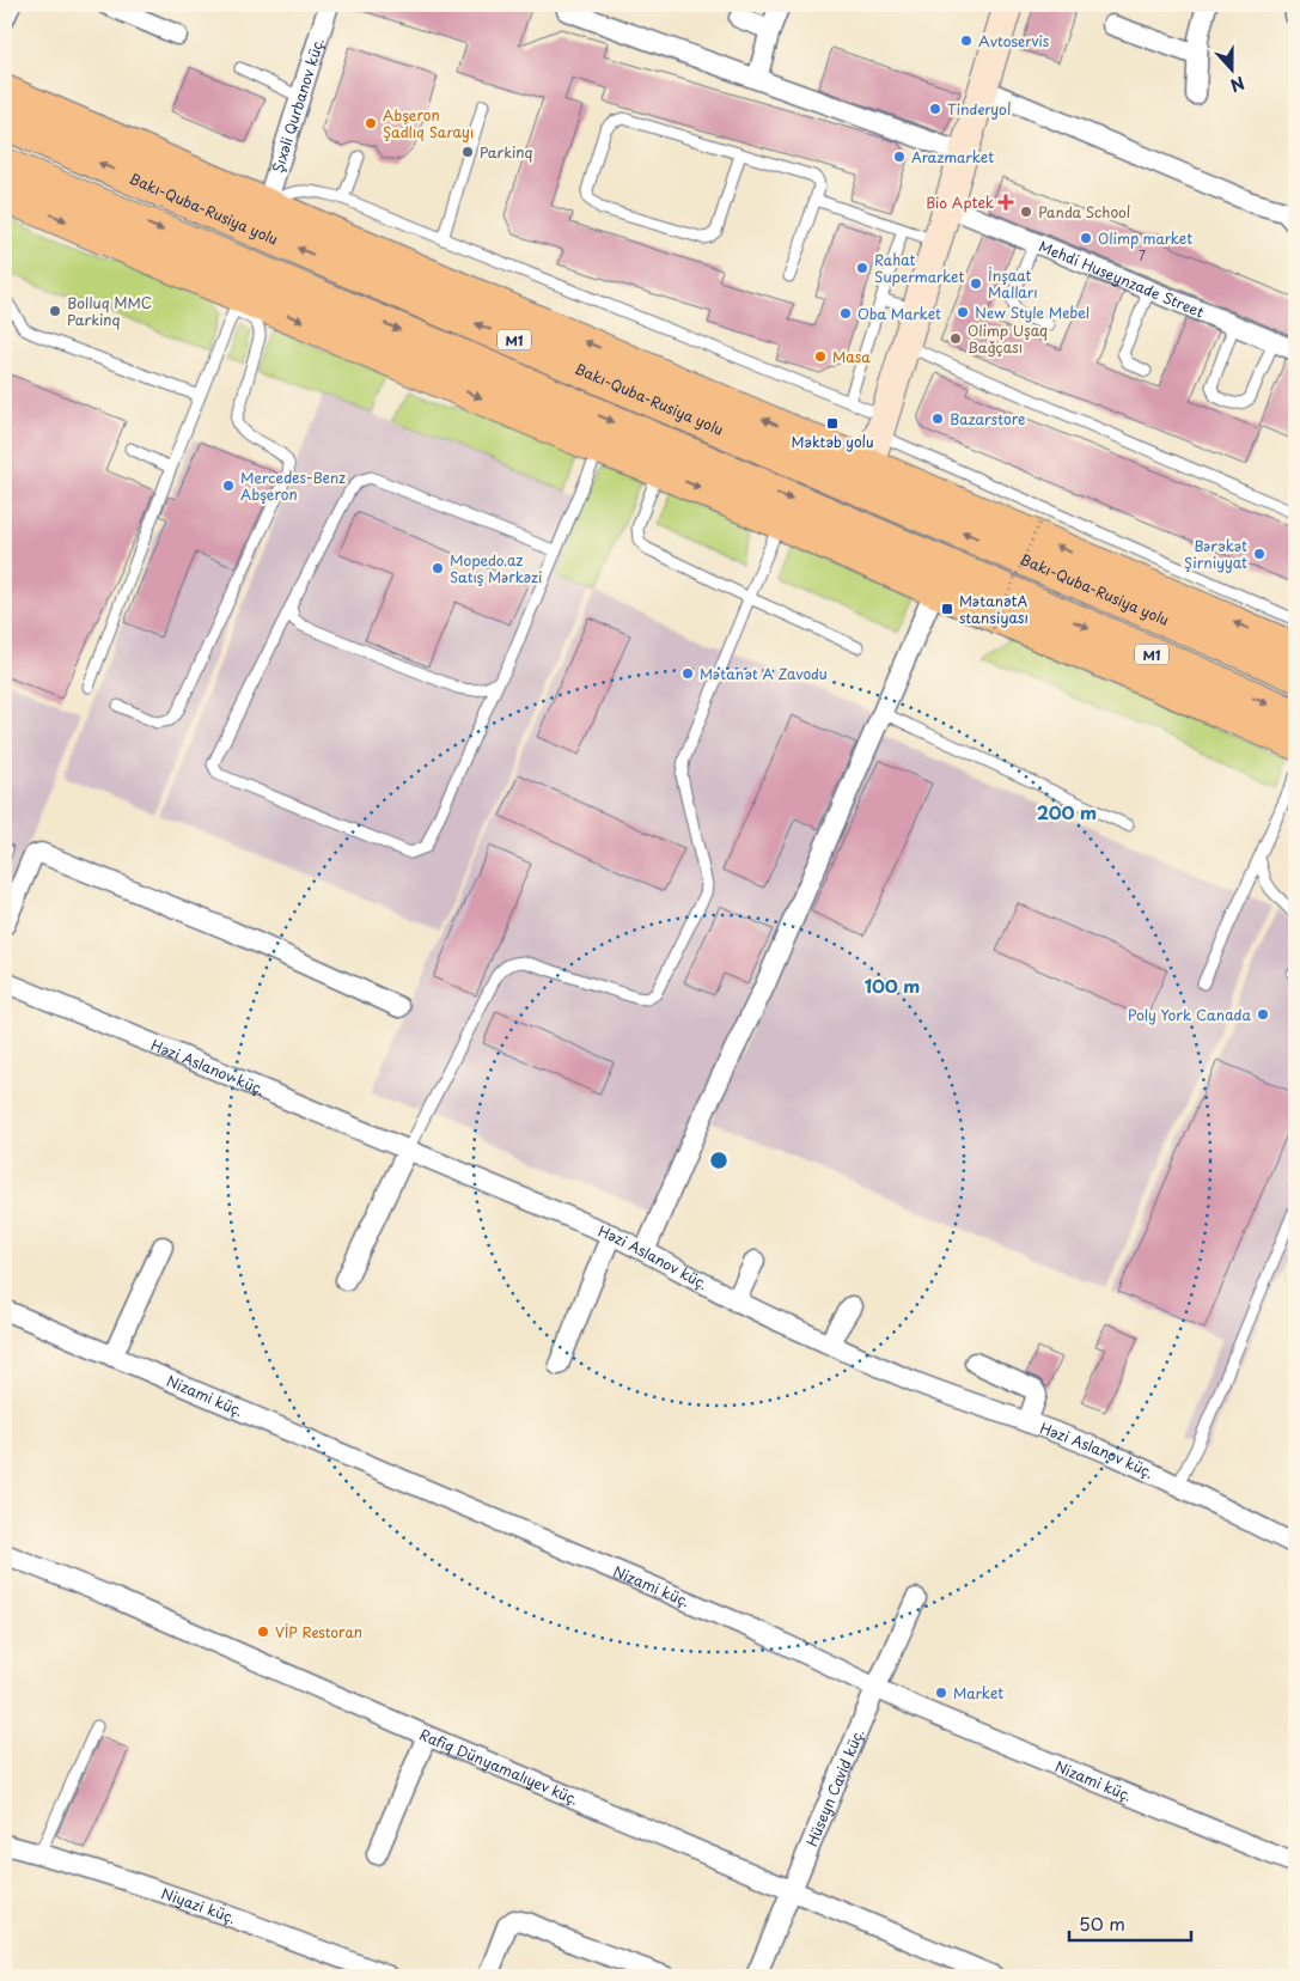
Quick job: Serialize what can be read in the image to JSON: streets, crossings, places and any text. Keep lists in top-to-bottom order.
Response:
{
  "streets": {
    "highway": ["Bakı-Quba-Rusiya yolu", "M1"],
    "street": [
      "Şıxəli Qurbanov küç.",
      "Mehdi Huseynzadе Street",
      "Həzi Aslanov küç.",
      "Nizami küç.",
      "Rafiq Dünyamalıyev küç.",
      "Hüseyn Cavid küç.",
      "Niyazi küç."
    ]
  },
  "crossings": [
    ["Nizami küç.", "Hüseyn Cavid küç."],
    ["Rafiq Dünyamalıyev küç.", "Hüseyn Cavid küç."]
  ],
  "places": {
    "other": [
      "Avtoservis",
      "Tinderyol",
      "Abşeron Şadlıq Sarayı",
      "Parkinq",
      "Arazmarket",
      "Panda School",
      "Olimp market",
      "Rahat Supermarket",
      "İnşaat Malları",
      "Bolluq MMC Parkinq",
      "New Style Mebel",
      "Oba Market",
      "Olimp Uşaq Bağçası",
      "Masa",
      "Bazarstore",
      "Mercedes-Benz Abşeron",
      "Bərəkət Şirniyyat",
      "Mopedo.az Satış Mərkəzi",
      "Mətanət A Zavodu",
      "Poly York Canada",
      "VİP Restoran",
      "Market"
    ],
    "health": ["Bio Aptek"],
    "transit": ["Məktəb yolu", "MətanətA stansiyası"]
  },
  "house_numbers": ["7"],
  "scale_bar": "50 m",
  "north": "bottom",
  "rings": ["200 m", "100 m"]
}
